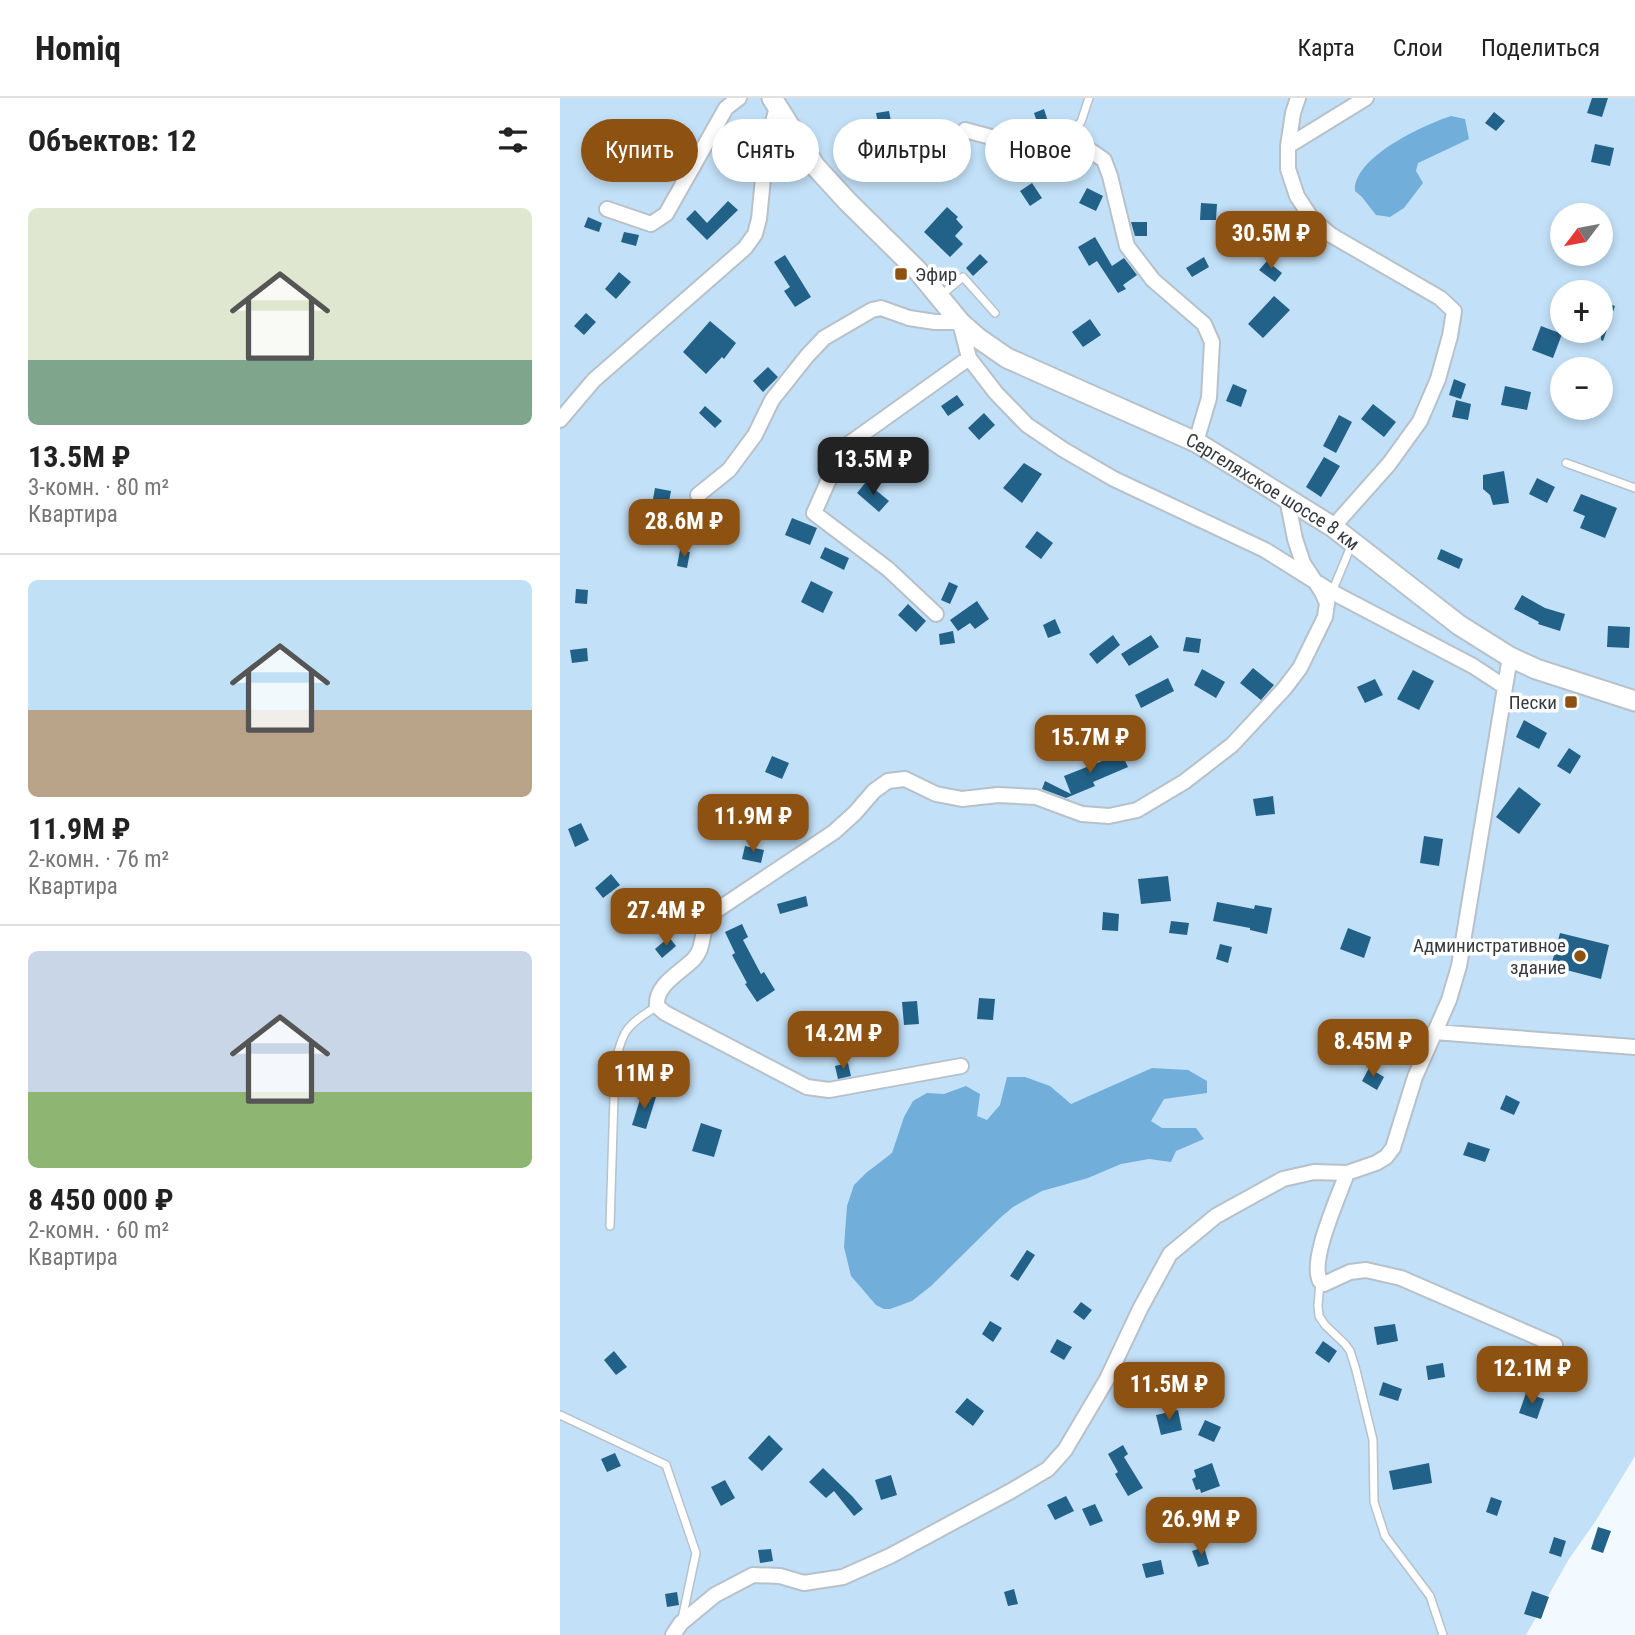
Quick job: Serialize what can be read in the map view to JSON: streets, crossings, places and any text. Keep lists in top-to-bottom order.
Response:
{
  "streets": {
    "main road": ["Сергеляхское шоссе 8 км"]
  },
  "places": {
    "transit": ["Эфир", "Пески"],
    "other": ["Административное здание"]
  },
  "north": "bottom left",
  "page": {
    "header": "Homiq",
    "nav": ["Карта", "Слои", "Поделиться"],
    "heading": "Объектов: 12",
    "chip": [
      "Купить",
      "Снять",
      "Фильтры",
      "Новое"
    ],
    "list": [
      {
        "name": "13.5M ₽",
        "note": "3-комн. · 80 m² · Квартира"
      },
      {
        "name": "11.9M ₽",
        "note": "2-комн. · 76 m² · Квартира"
      },
      {
        "name": "8 450 000 ₽",
        "note": "2-комн. · 60 m² · Квартира"
      }
    ],
    "map_buttons": ["+", "−"],
    "price": [
      "30.5M ₽",
      "13.5M ₽",
      "28.6M ₽",
      "15.7M ₽",
      "11.9M ₽",
      "27.4M ₽",
      "14.2M ₽",
      "8.45M ₽",
      "11M ₽",
      "12.1M ₽",
      "11.5M ₽",
      "26.9M ₽"
    ]
  }
}
